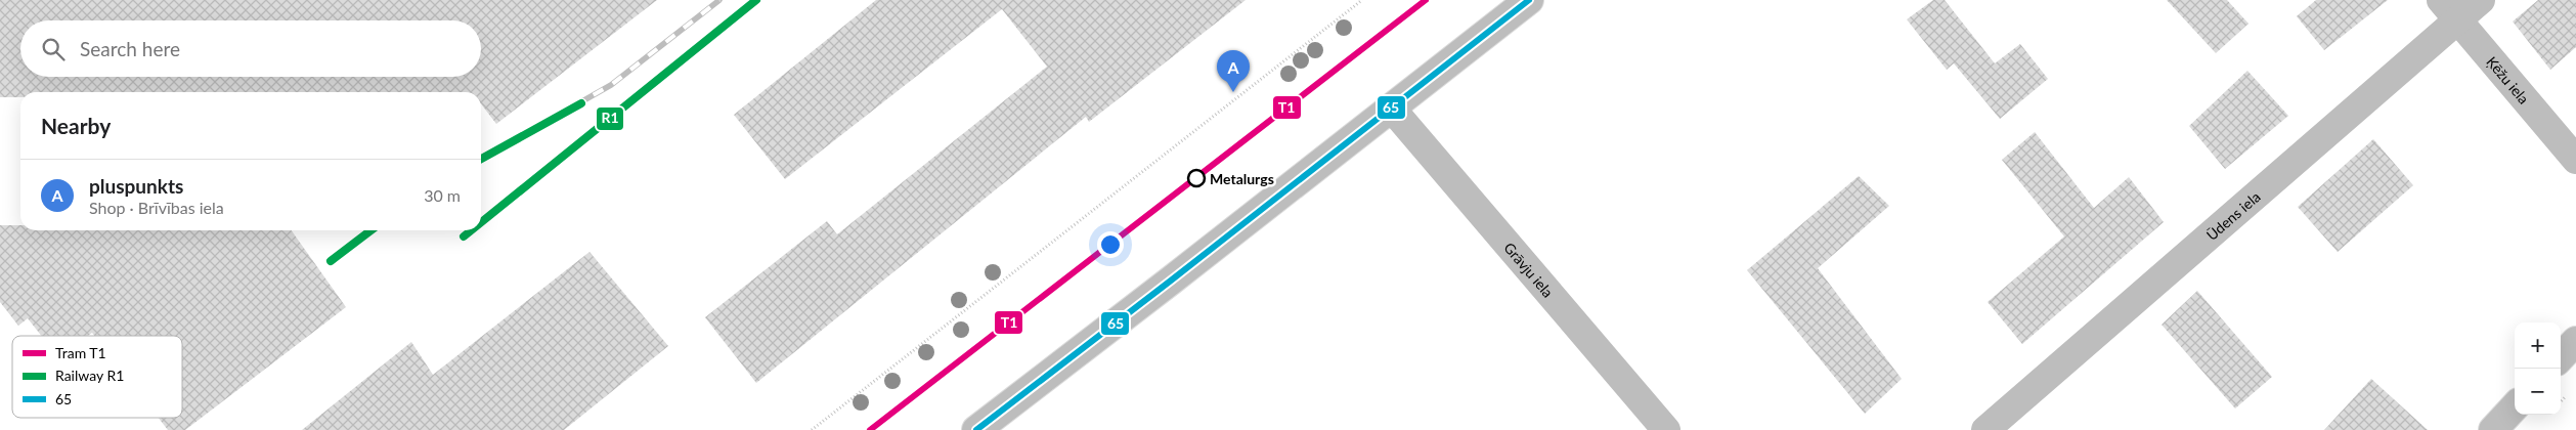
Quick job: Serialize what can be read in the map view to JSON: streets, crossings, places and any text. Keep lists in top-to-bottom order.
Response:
{
  "streets": {
    "main road": ["Ķēžu iela", "Ūdens iela", "Grāvju iela"]
  },
  "crossings": [
    ["Ķēžu iela", "Ūdens iela"]
  ],
  "places": ["Metalurgs"],
  "lines": ["tram line T1", "rail line R1", "transit line 65"],
  "legend": ["Tram T1", "Railway R1", "65"],
  "page": {
    "search": "Search here",
    "pins": "A",
    "heading": "Nearby",
    "list": [
      {
        "mark": "A",
        "name": "pluspunkts",
        "note": "Shop · Brīvības iela",
        "value": "30 m"
      }
    ],
    "map_buttons": ["+", "−"]
  }
}
